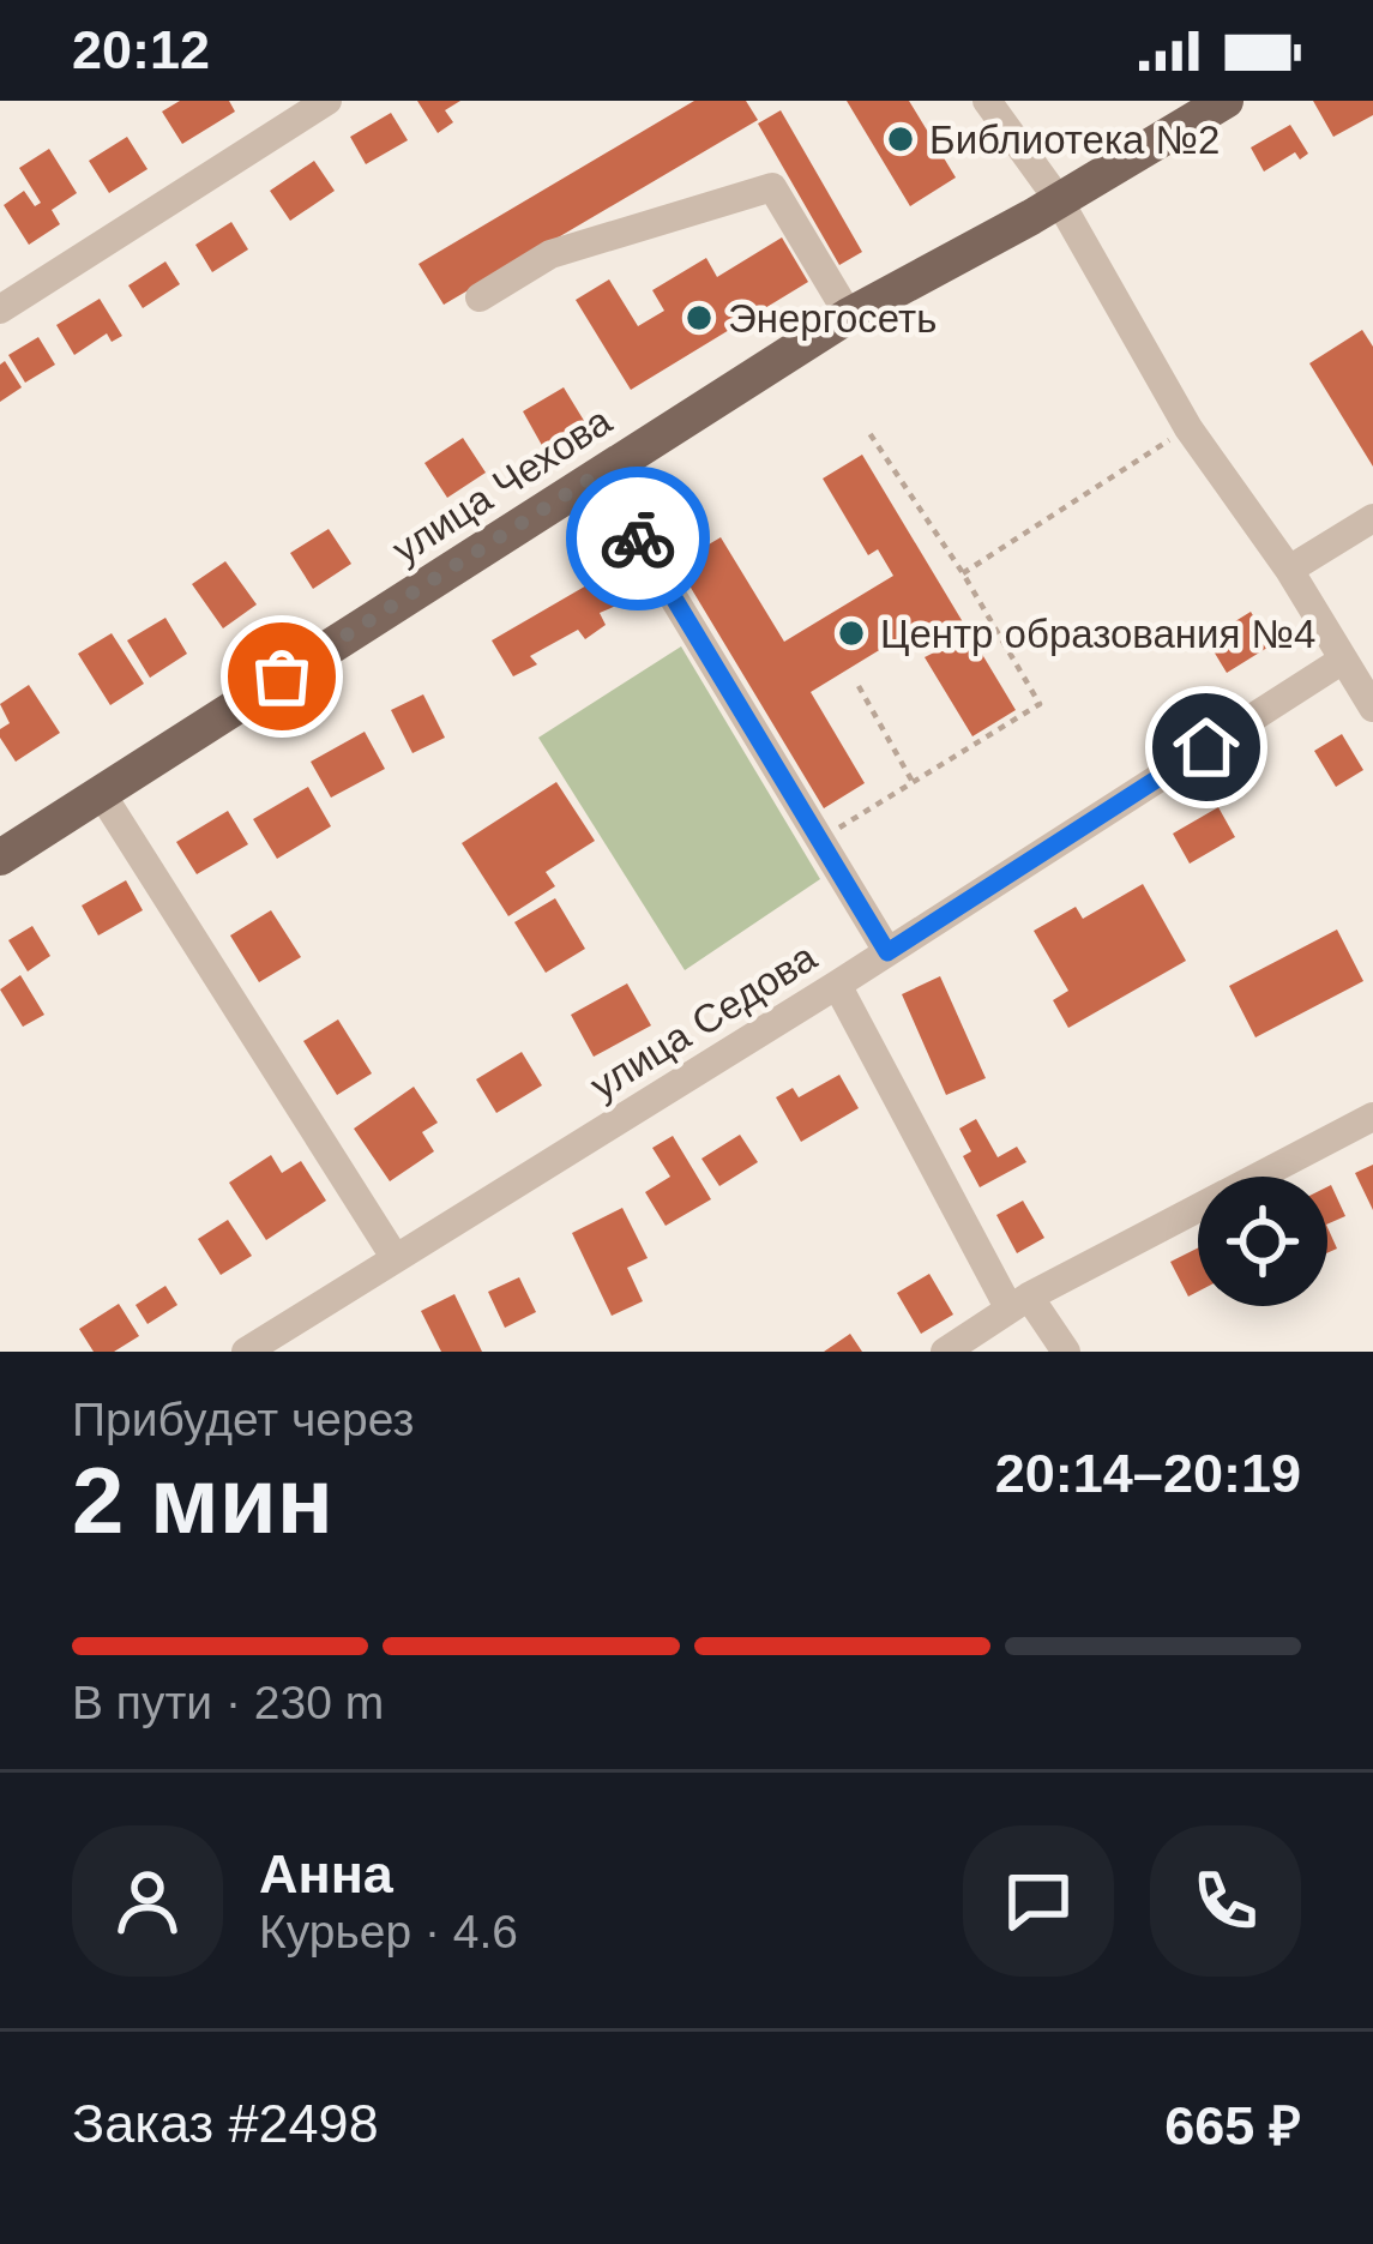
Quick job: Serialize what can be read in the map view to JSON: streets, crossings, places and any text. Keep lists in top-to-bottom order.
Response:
{
  "streets": {
    "main road": ["улица Чехова"],
    "street": ["улица Седова"]
  },
  "places": ["Библиотека №2", "Энергосеть", "Центр образования №4"],
  "page": {
    "status": "20:12",
    "heading": ["2 мин", "Прибудет через", "20:14–20:19"],
    "panel": [
      "Анна",
      "Курьер · 4.6",
      "Заказ #2498",
      "665 ₽"
    ],
    "bar": "В пути · 230 m"
  }
}
